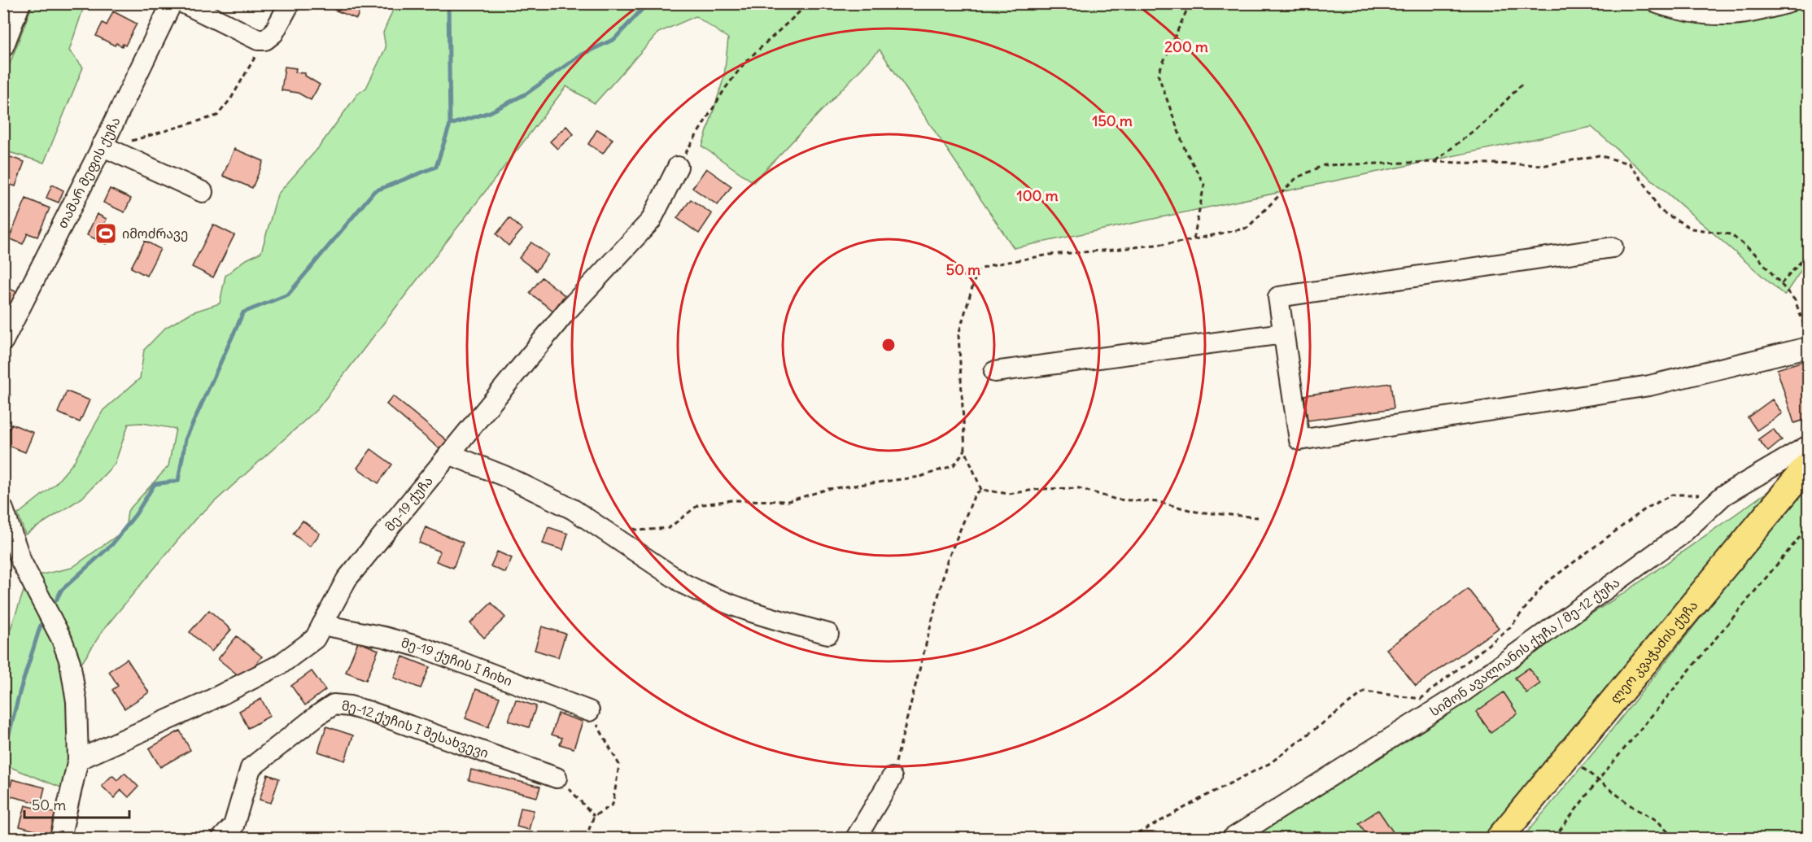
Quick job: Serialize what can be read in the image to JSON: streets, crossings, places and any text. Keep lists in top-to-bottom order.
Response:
{
  "streets": {
    "main road": ["ლეო კვაჭაძის ქუჩა"],
    "street": [
      "თამარ მეფის ქუჩა",
      "მე-19 ქუჩა",
      "სიმონ ავალიანის ქუჩა / მე-12 ქუჩა",
      "მე-19 ქუჩის I ჩიხი",
      "მე-12 ქუჩის I შესახვევი"
    ]
  },
  "crossings": [
    ["მე-19 ქუჩა", "მე-19 ქუჩის I ჩიხი"]
  ],
  "places": {
    "sports": ["იმოძრავე"]
  },
  "scale_bar": "50 m",
  "rings": [
    "200 m",
    "150 m",
    "100 m",
    "50 m"
  ]
}
